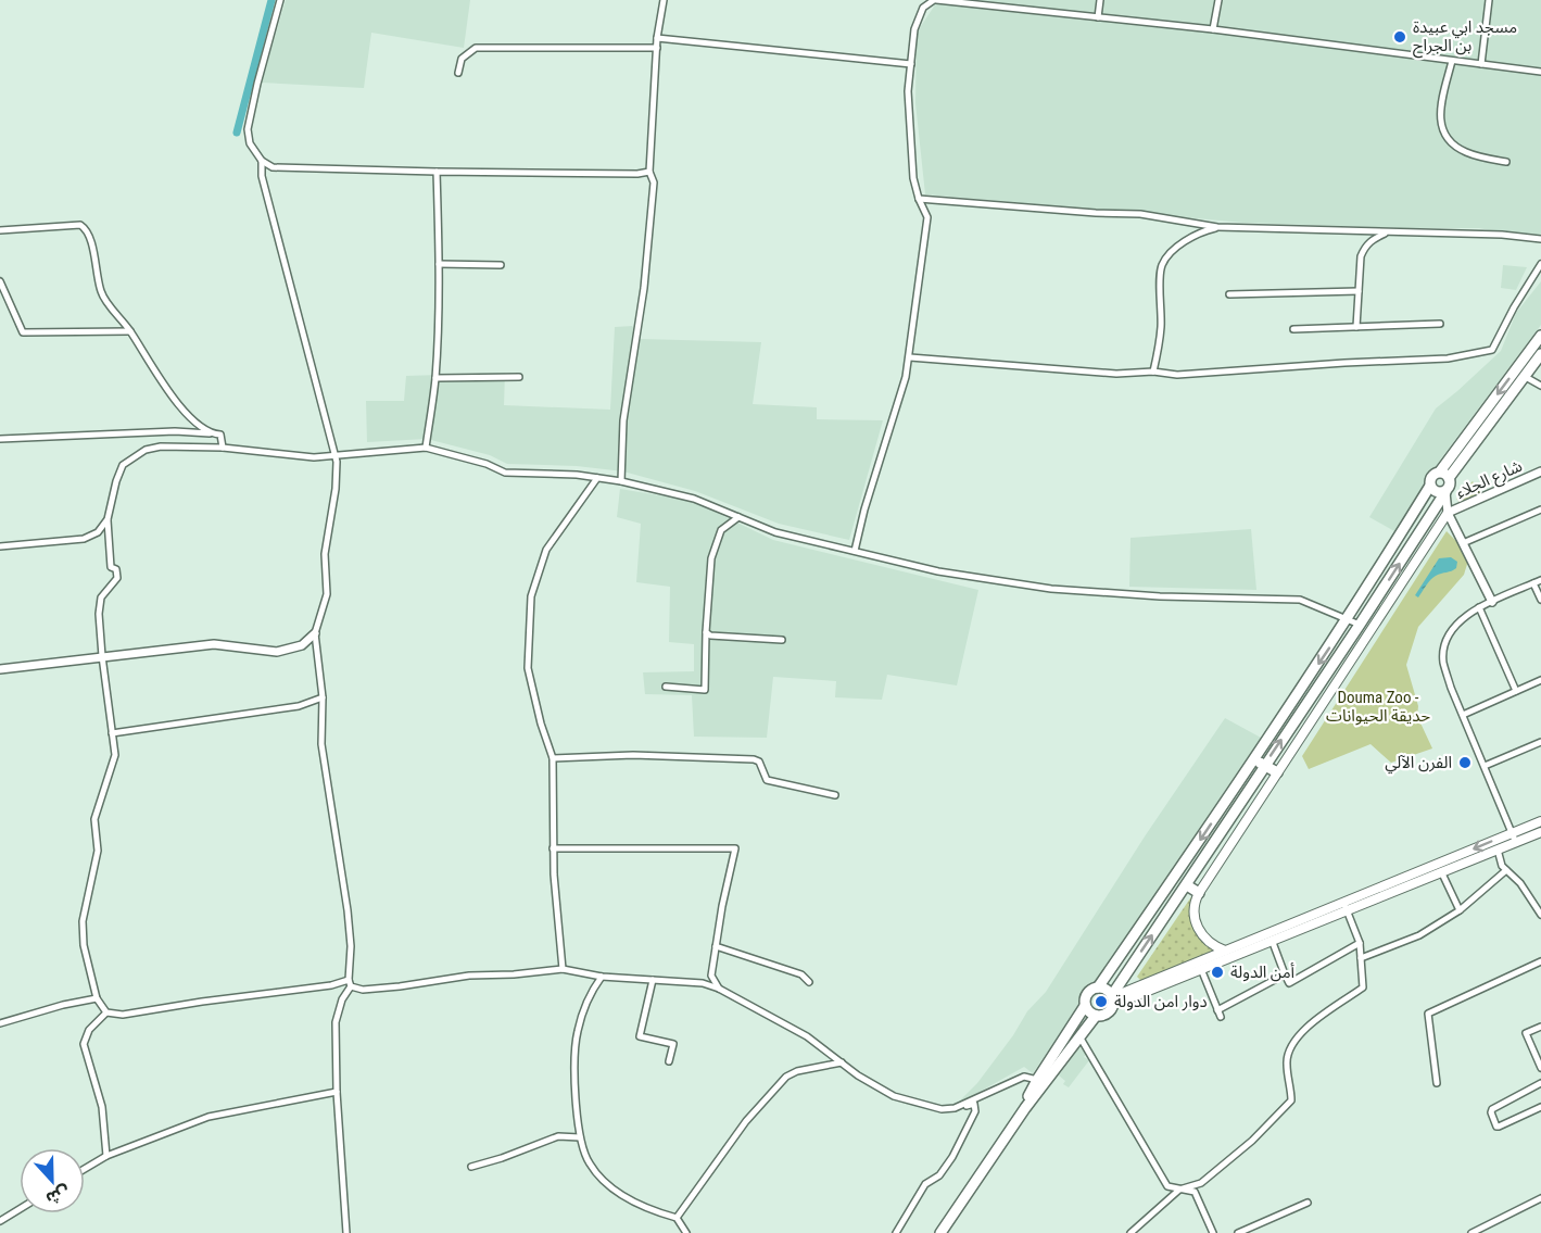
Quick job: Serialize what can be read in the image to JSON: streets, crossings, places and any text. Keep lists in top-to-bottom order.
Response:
{
  "streets": {
    "street": ["شارع الجلاء"]
  },
  "parks": ["Douma Zoo - حديقة الحيوانات"],
  "places": [
    "مسجد ابي عبيدة بن الجراح",
    "الفرن الآلي",
    "أمن الدولة",
    "دوار امن الدولة"
  ],
  "north": "bottom"
}
